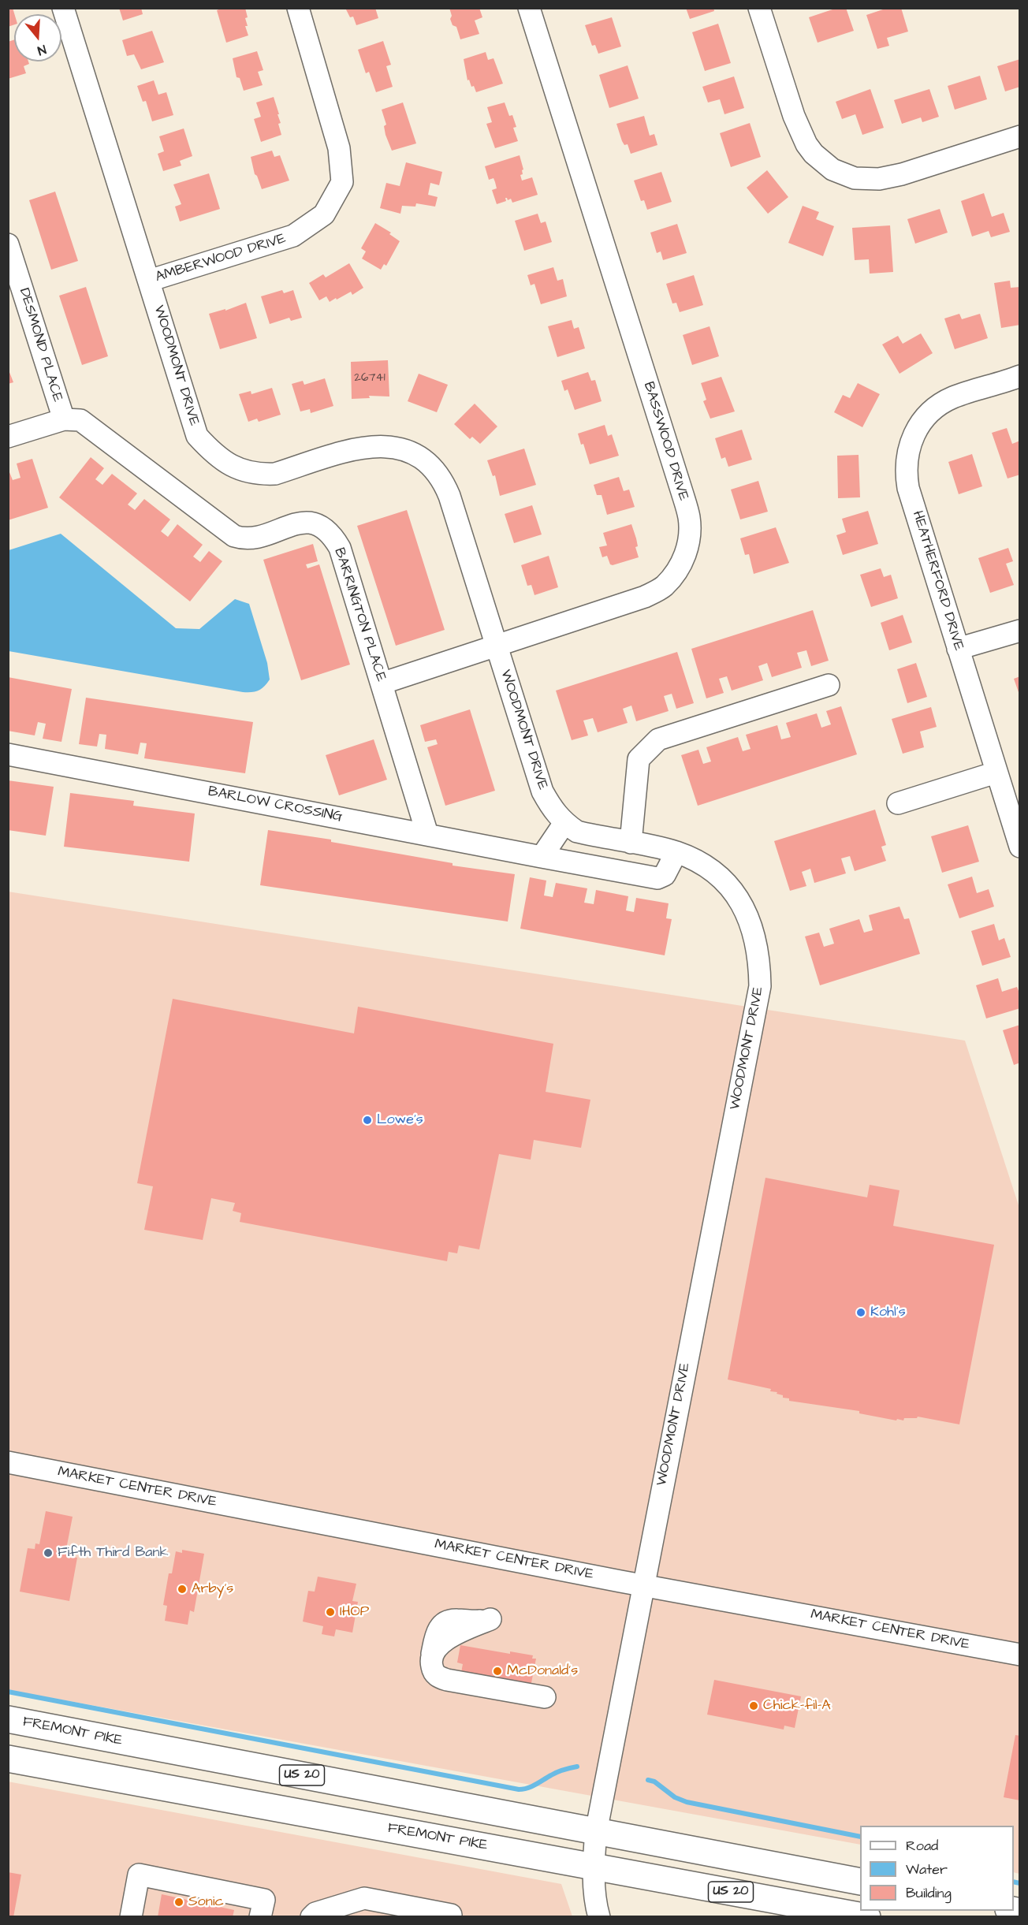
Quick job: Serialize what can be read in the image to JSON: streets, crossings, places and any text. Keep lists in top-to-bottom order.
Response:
{
  "streets": {
    "highway": ["FREMONT PIKE", "US 20"],
    "street": [
      "AMBERWOOD DRIVE",
      "DESMOND PLACE",
      "WOODMONT DRIVE",
      "BASSWOOD DRIVE",
      "HEATHERFORD DRIVE",
      "BARRINGTON PLACE",
      "BARLOW CROSSING",
      "MARKET CENTER DRIVE"
    ]
  },
  "crossings": [
    ["AMBERWOOD DRIVE", "WOODMONT DRIVE"],
    ["DESMOND PLACE", "BARRINGTON PLACE"],
    ["WOODMONT DRIVE", "BASSWOOD DRIVE"],
    ["WOODMONT DRIVE", "BARLOW CROSSING"],
    ["WOODMONT DRIVE", "MARKET CENTER DRIVE"],
    ["WOODMONT DRIVE", "FREMONT PIKE"],
    ["BASSWOOD DRIVE", "BARRINGTON PLACE"],
    ["BARRINGTON PLACE", "BARLOW CROSSING"]
  ],
  "places": [
    "Lowe's",
    "Kohl's",
    "Fifth Third Bank",
    "Arby's",
    "IHOP",
    "McDonald's",
    "Chick-fil-A",
    "Sonic"
  ],
  "house_numbers": ["26741"],
  "legend": ["Road", "Water", "Building"],
  "north": "bottom"
}
